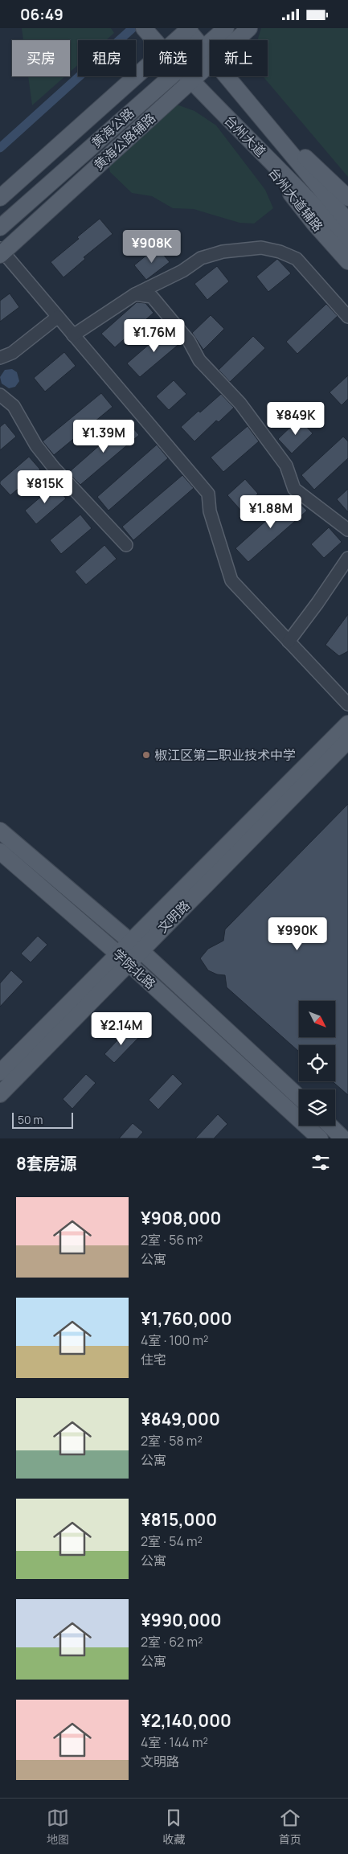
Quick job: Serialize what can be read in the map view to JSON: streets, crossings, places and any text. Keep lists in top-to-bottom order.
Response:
{
  "streets": {
    "main road": [
      "黄海公路",
      "台州大道",
      "黄海公路辅路",
      "台州大道辅路",
      "文明路",
      "学院北路"
    ]
  },
  "crossings": [
    ["黄海公路", "台州大道"],
    ["台州大道", "黄海公路辅路"],
    ["台州大道", "台州大道辅路"],
    ["文明路", "学院北路"]
  ],
  "places": ["椒江区第二职业技术中学"],
  "scale_bar": "50 m",
  "north": "bottom right",
  "page": {
    "status": "06:49",
    "chip": [
      "买房",
      "租房",
      "筛选",
      "新上"
    ],
    "price": [
      "¥908K",
      "¥1.76M",
      "¥849K",
      "¥1.39M",
      "¥815K",
      "¥1.88M",
      "¥990K",
      "¥2.14M"
    ],
    "scale": "50 m",
    "heading": "8套房源",
    "list": [
      {
        "name": "¥908,000",
        "note": "2室 · 56 m² · 公寓"
      },
      {
        "name": "¥1,760,000",
        "note": "4室 · 100 m² · 住宅"
      },
      {
        "name": "¥849,000",
        "note": "2室 · 58 m² · 公寓"
      },
      {
        "name": "¥815,000",
        "note": "2室 · 54 m² · 公寓"
      },
      {
        "name": "¥990,000",
        "note": "2室 · 62 m² · 公寓"
      },
      {
        "name": "¥2,140,000",
        "note": "4室 · 144 m² · 文明路"
      }
    ],
    "tabs": ["地图", "收藏", "首页"]
  }
}
